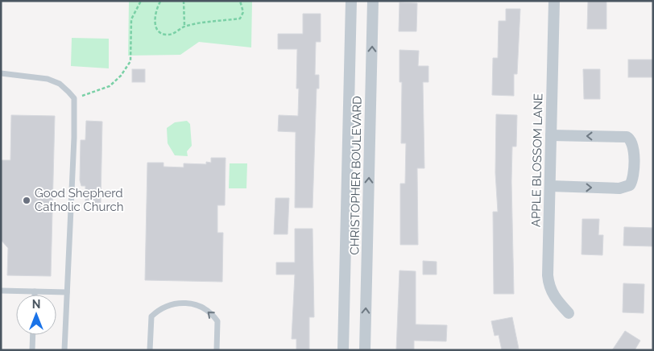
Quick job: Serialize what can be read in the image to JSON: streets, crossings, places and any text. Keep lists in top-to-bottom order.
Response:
{
  "streets": {
    "street": ["APPLE BLOSSOM LANE", "CHRISTOPHER BOULEVARD"]
  },
  "places": ["Good Shepherd Catholic Church"],
  "north": "top"
}
